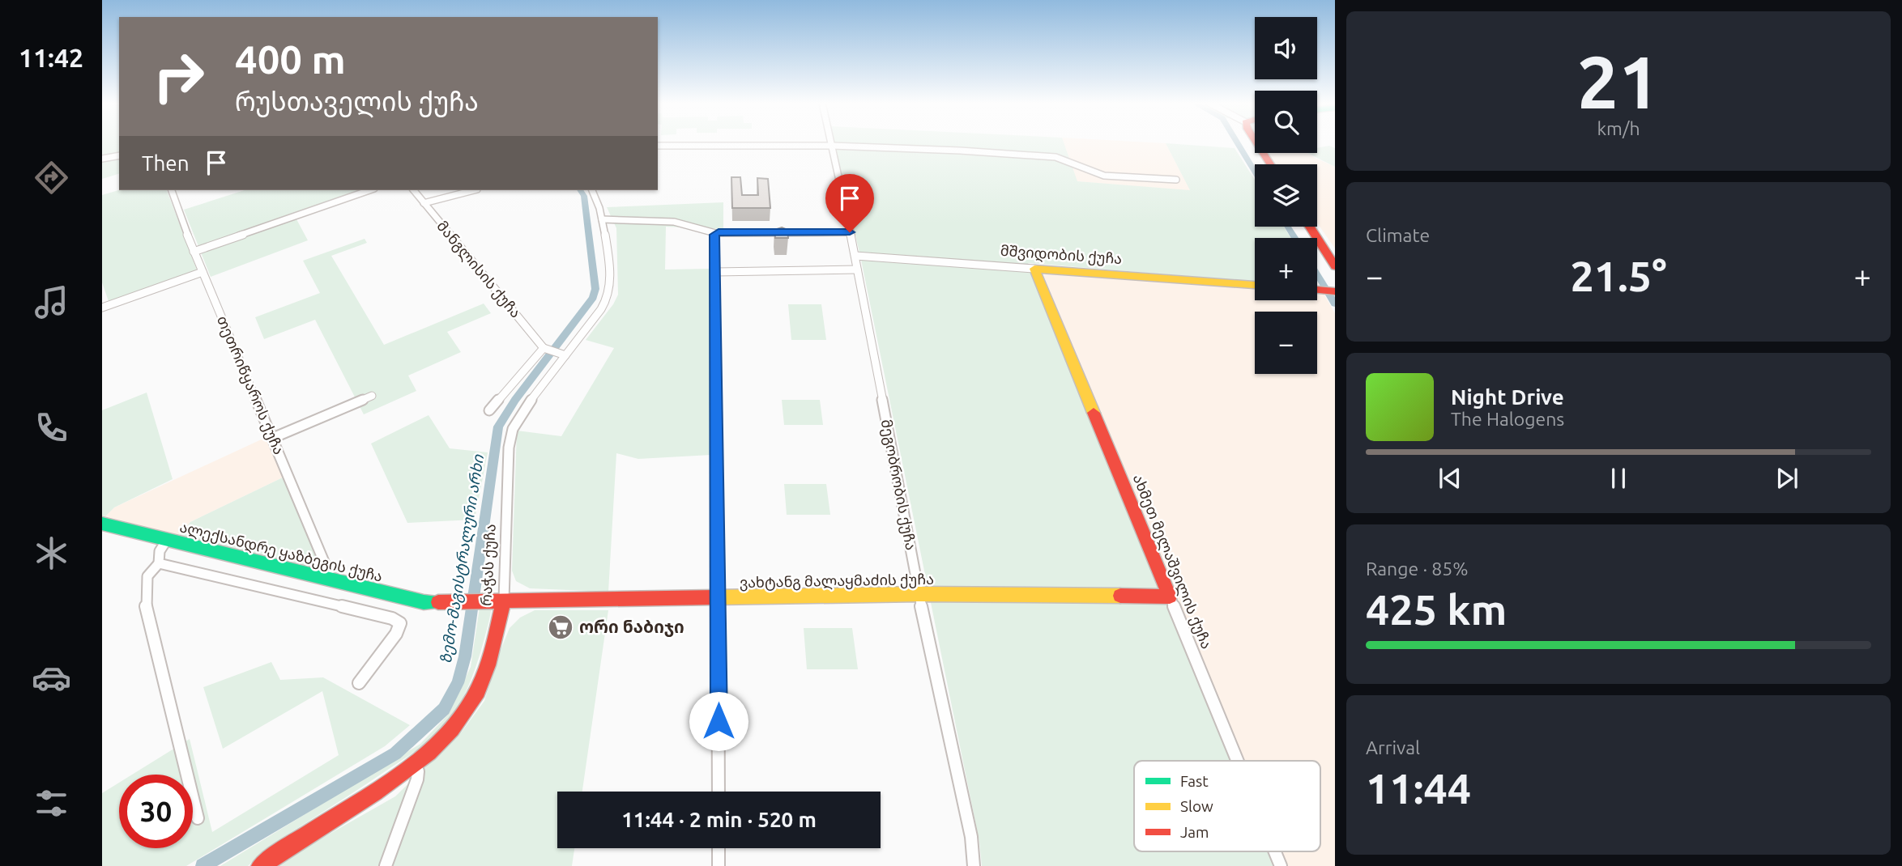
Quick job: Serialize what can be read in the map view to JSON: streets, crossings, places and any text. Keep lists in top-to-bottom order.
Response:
{
  "streets": {
    "street": [
      "მშვიდობის ქუჩა",
      "მანგლისის ქუჩა",
      "თეთრიწყაროს ქუჩა",
      "მეგობრობის ქუჩა",
      "ალექსანდრე ყაზბეგის ქუჩა",
      "ახმეთ მელაშვილის ქუჩა",
      "რაჭას ქუჩა",
      "ვახტანგ მალაყმაძის ქუჩა"
    ]
  },
  "crossings": [
    ["მშვიდობის ქუჩა", "მეგობრობის ქუჩა"],
    ["მშვიდობის ქუჩა", "ახმეთ მელაშვილის ქუჩა"],
    ["თეთრიწყაროს ქუჩა", "ალექსანდრე ყაზბეგის ქუჩა"],
    ["მეგობრობის ქუჩა", "ვახტანგ მალაყმაძის ქუჩა"],
    ["ალექსანდრე ყაზბეგის ქუჩა", "რაჭას ქუჩა"],
    ["ალექსანდრე ყაზბეგის ქუჩა", "ვახტანგ მალაყმაძის ქუჩა"],
    ["ახმეთ მელაშვილის ქუჩა", "ვახტანგ მალაყმაძის ქუჩა"],
    ["რაჭას ქუჩა", "ვახტანგ მალაყმაძის ქუჩა"]
  ],
  "water": ["ზემო-მაგისტრალური არხი"],
  "places": {
    "supermarket": ["ორი ნაბიჯი"]
  },
  "legend": ["Fast", "Slow", "Jam"],
  "page": {
    "tabs": "11:42",
    "tile": [
      ["21", "km/h"],
      "Climate",
      ["Range · 85%", "425 km"],
      ["Arrival", "11:44"]
    ],
    "map_buttons": ["+", "−"],
    "turn": ["400 m", "რუსთაველის ქუჩა"],
    "then": "Then",
    "heat": ["−", "21.5°", "+"],
    "song": ["Night Drive", "The Halogens"],
    "limit": "30",
    "trip": "11:44 · 2 min · 520 m"
  }
}
